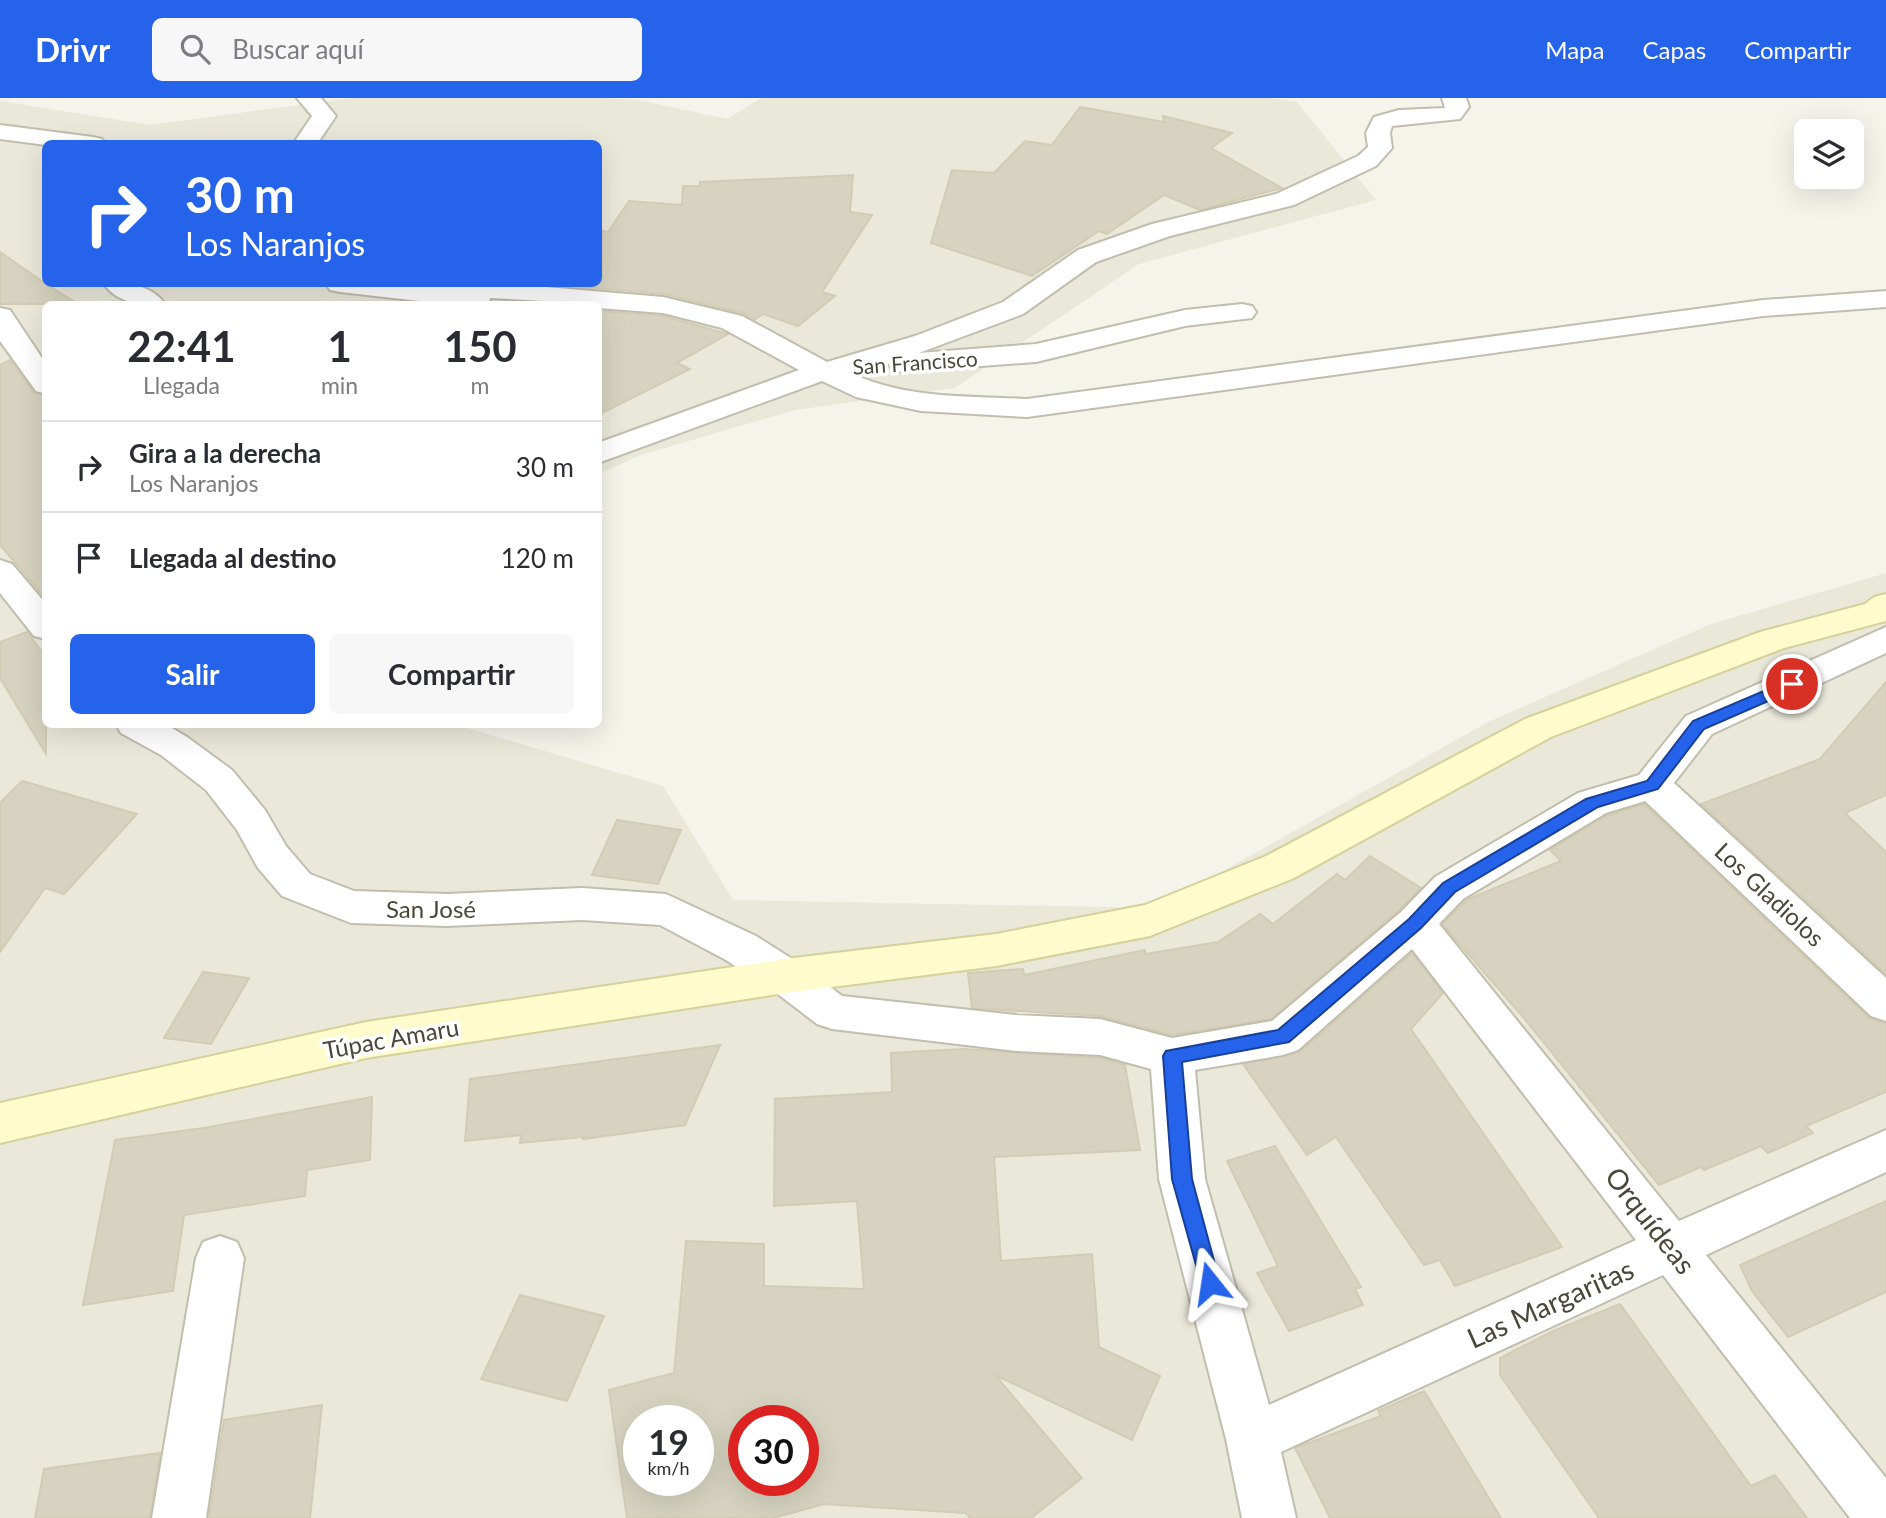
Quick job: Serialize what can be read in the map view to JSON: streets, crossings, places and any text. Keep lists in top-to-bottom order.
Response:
{
  "streets": {
    "street": [
      "San Francisco",
      "Los Gladiolos",
      "San José",
      "Túpac Amaru",
      "Orquídeas",
      "Las Margaritas"
    ]
  },
  "crossings": [
    ["San José", "Túpac Amaru"],
    ["Orquídeas", "Las Margaritas"]
  ],
  "page": {
    "header": "Drivr",
    "search": "Buscar aquí",
    "nav": ["Mapa", "Capas", "Compartir"],
    "turn": ["30 m", "Los Naranjos"],
    "eta": [
      "22:41",
      "Llegada",
      "1",
      "min",
      "150",
      "m"
    ],
    "list": [
      {
        "name": "Gira a la derecha",
        "note": "Los Naranjos",
        "value": "30 m"
      },
      {
        "name": "Llegada al destino",
        "value": "120 m"
      }
    ],
    "buttons": ["Salir", "Compartir"],
    "speed": "19 km/h",
    "limit": "30"
  }
}
